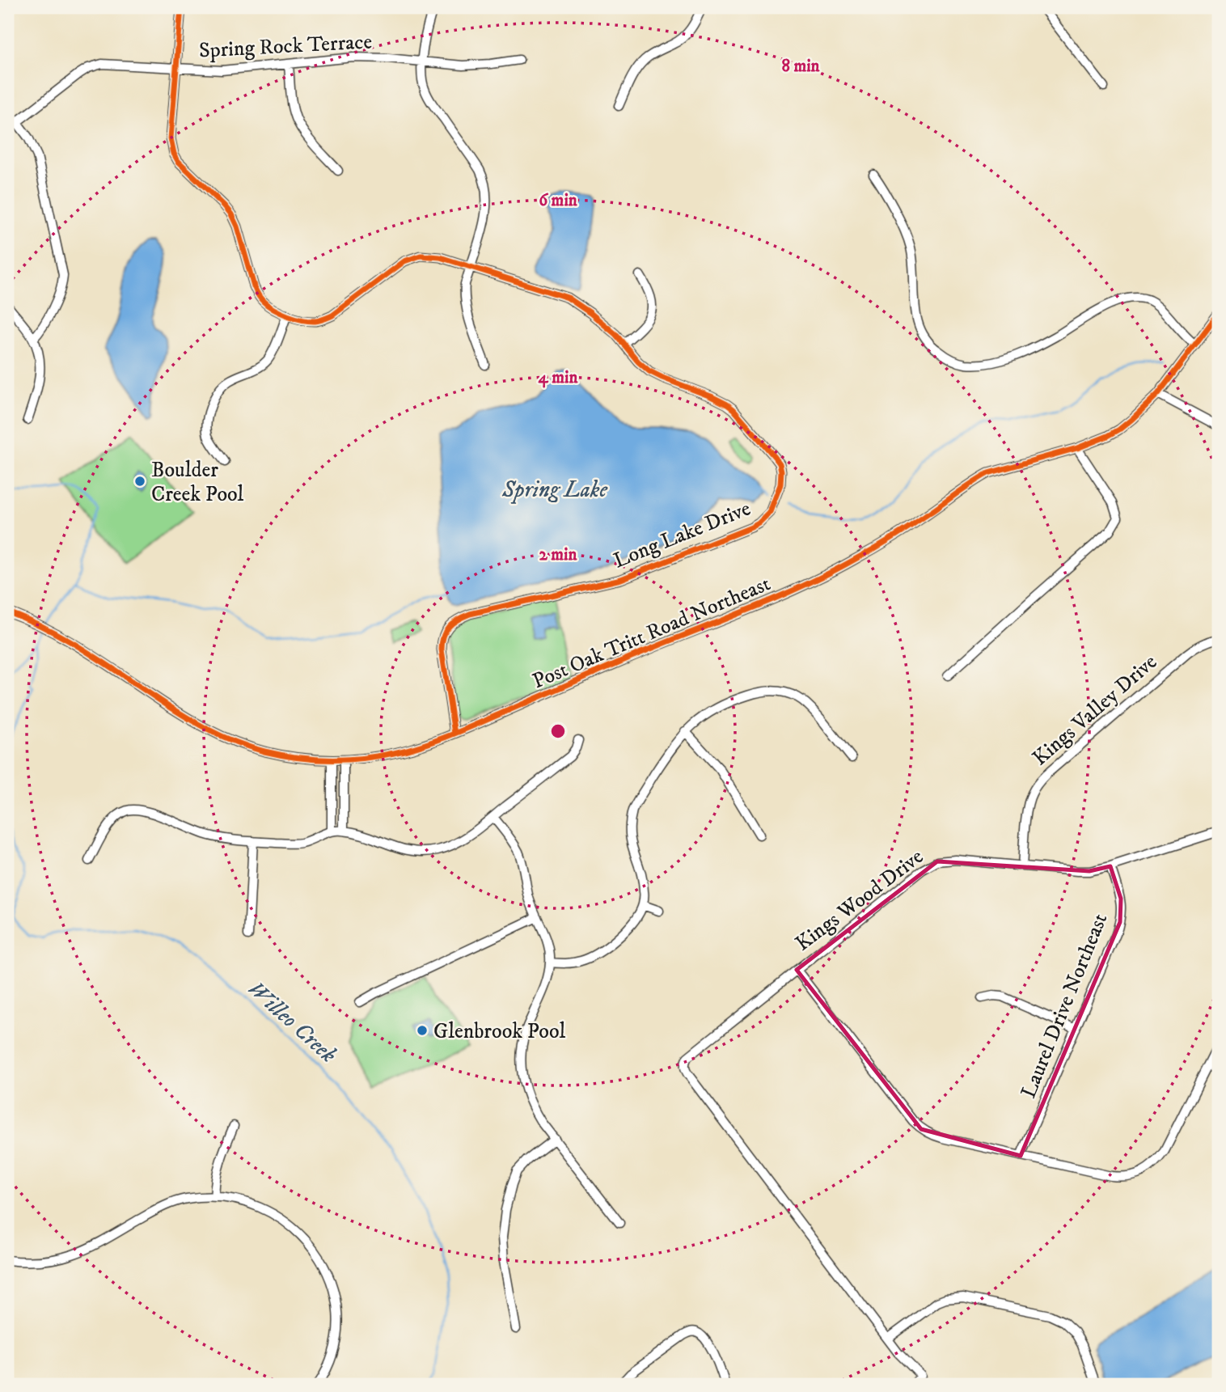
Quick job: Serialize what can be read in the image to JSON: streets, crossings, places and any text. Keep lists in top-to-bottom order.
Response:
{
  "streets": {
    "street": [
      "Spring Rock Terrace",
      "Long Lake Drive",
      "Post Oak Tritt Road Northeast",
      "Kings Valley Drive",
      "Kings Wood Drive",
      "Laurel Drive Northeast"
    ]
  },
  "crossings": [
    ["Spring Rock Terrace", "Long Lake Drive"],
    ["Long Lake Drive", "Post Oak Tritt Road Northeast"],
    ["Kings Valley Drive", "Kings Wood Drive"],
    ["Kings Wood Drive", "Laurel Drive Northeast"]
  ],
  "water": ["Spring Lake", "Willeo Creek"],
  "places": ["Boulder Creek Pool", "Glenbrook Pool"],
  "rings": [
    "8 min",
    "6 min",
    "4 min",
    "2 min"
  ]
}
